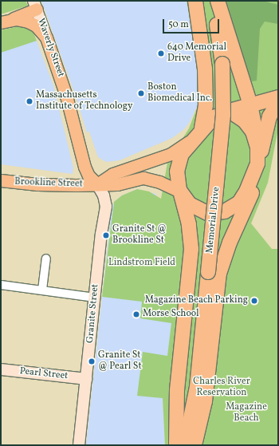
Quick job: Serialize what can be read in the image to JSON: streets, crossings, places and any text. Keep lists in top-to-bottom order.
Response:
{
  "streets": {
    "highway": ["Memorial Drive"],
    "main road": ["Waverly Street", "Brookline Street"],
    "street": ["Granite Street", "Pearl Street"]
  },
  "crossings": [
    ["Waverly Street", "Brookline Street"],
    ["Waverly Street", "Granite Street"],
    ["Brookline Street", "Granite Street"],
    ["Granite Street", "Pearl Street"]
  ],
  "parks": ["Lindstrom Field", "Charles River Reservation", "Magazine Beach"],
  "places": [
    "640 Memorial Drive",
    "Boston Biomedical Inc.",
    "Massachusetts Institute of Technology",
    "Granite St @ Brookline St",
    "Magazine Beach Parking",
    "Morse School",
    "Granite St @ Pearl St"
  ],
  "scale_bar": "50 m"
}
